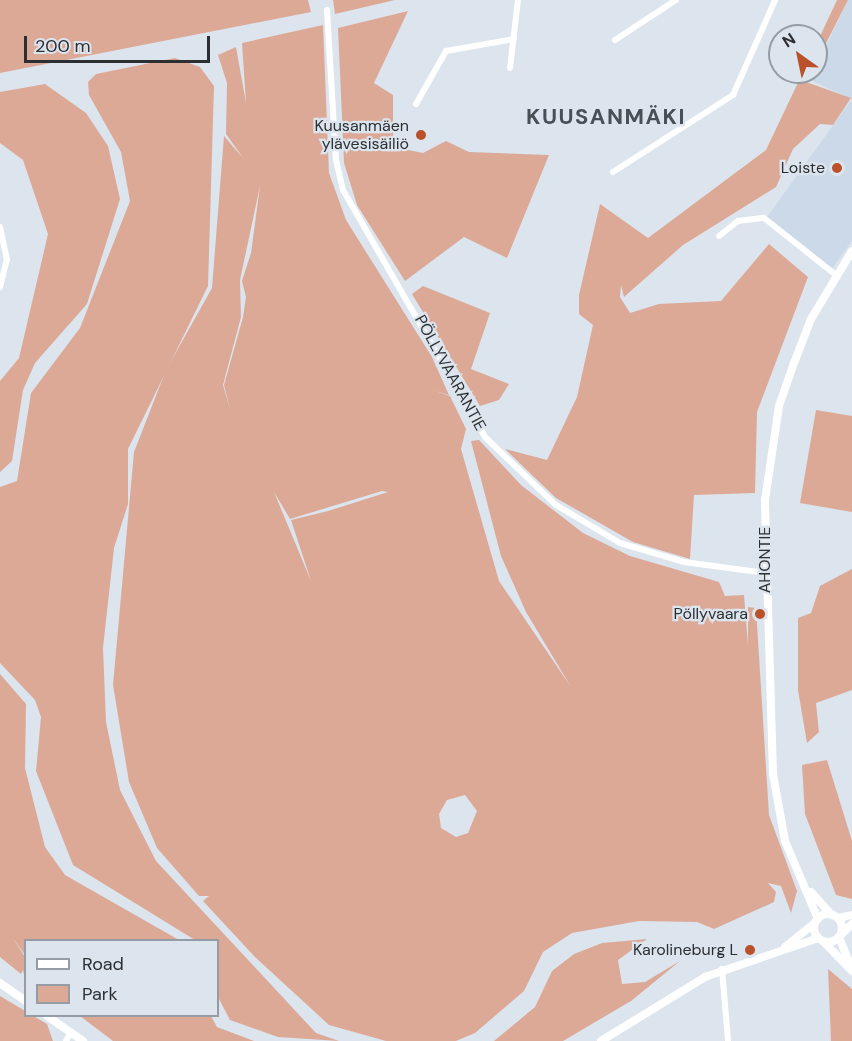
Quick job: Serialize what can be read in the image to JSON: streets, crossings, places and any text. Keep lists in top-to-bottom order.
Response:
{
  "streets": {
    "street": ["PÖLLYVAARANTIE", "AHONTIE"]
  },
  "crossings": [
    ["PÖLLYVAARANTIE", "AHONTIE"]
  ],
  "districts": ["KUUSANMÄKI"],
  "places": [
    "Kuusanmäen ylävesisäiliö",
    "Loiste",
    "Pöllyvaara",
    "Karolineburg L"
  ],
  "legend": ["Road", "Park"],
  "scale_bar": "200 m",
  "north": "top left"
}
